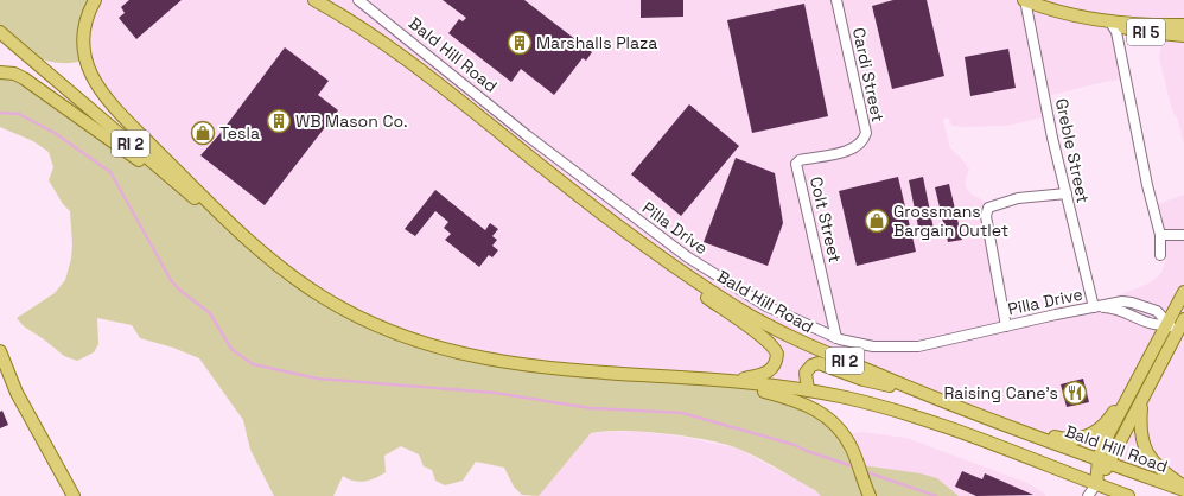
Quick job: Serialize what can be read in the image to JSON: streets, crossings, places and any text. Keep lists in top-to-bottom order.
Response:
{
  "streets": {
    "main road": ["RI 5", "Bald Hill Road", "RI 2"],
    "street": [
      "Cardi Street",
      "Greble Street",
      "Colt Street",
      "Pilla Drive"
    ]
  },
  "crossings": [
    ["RI 5", "Greble Street"],
    ["Bald Hill Road", "Pilla Drive"],
    ["Cardi Street", "Colt Street"],
    ["Greble Street", "Pilla Drive"],
    ["Colt Street", "Pilla Drive"]
  ],
  "places": {
    "building": ["Marshalls Plaza", "WB Mason Co."],
    "shop": ["Tesla", "Grossmans Bargain Outlet"],
    "restaurant": ["Raising Cane's"]
  }
}
